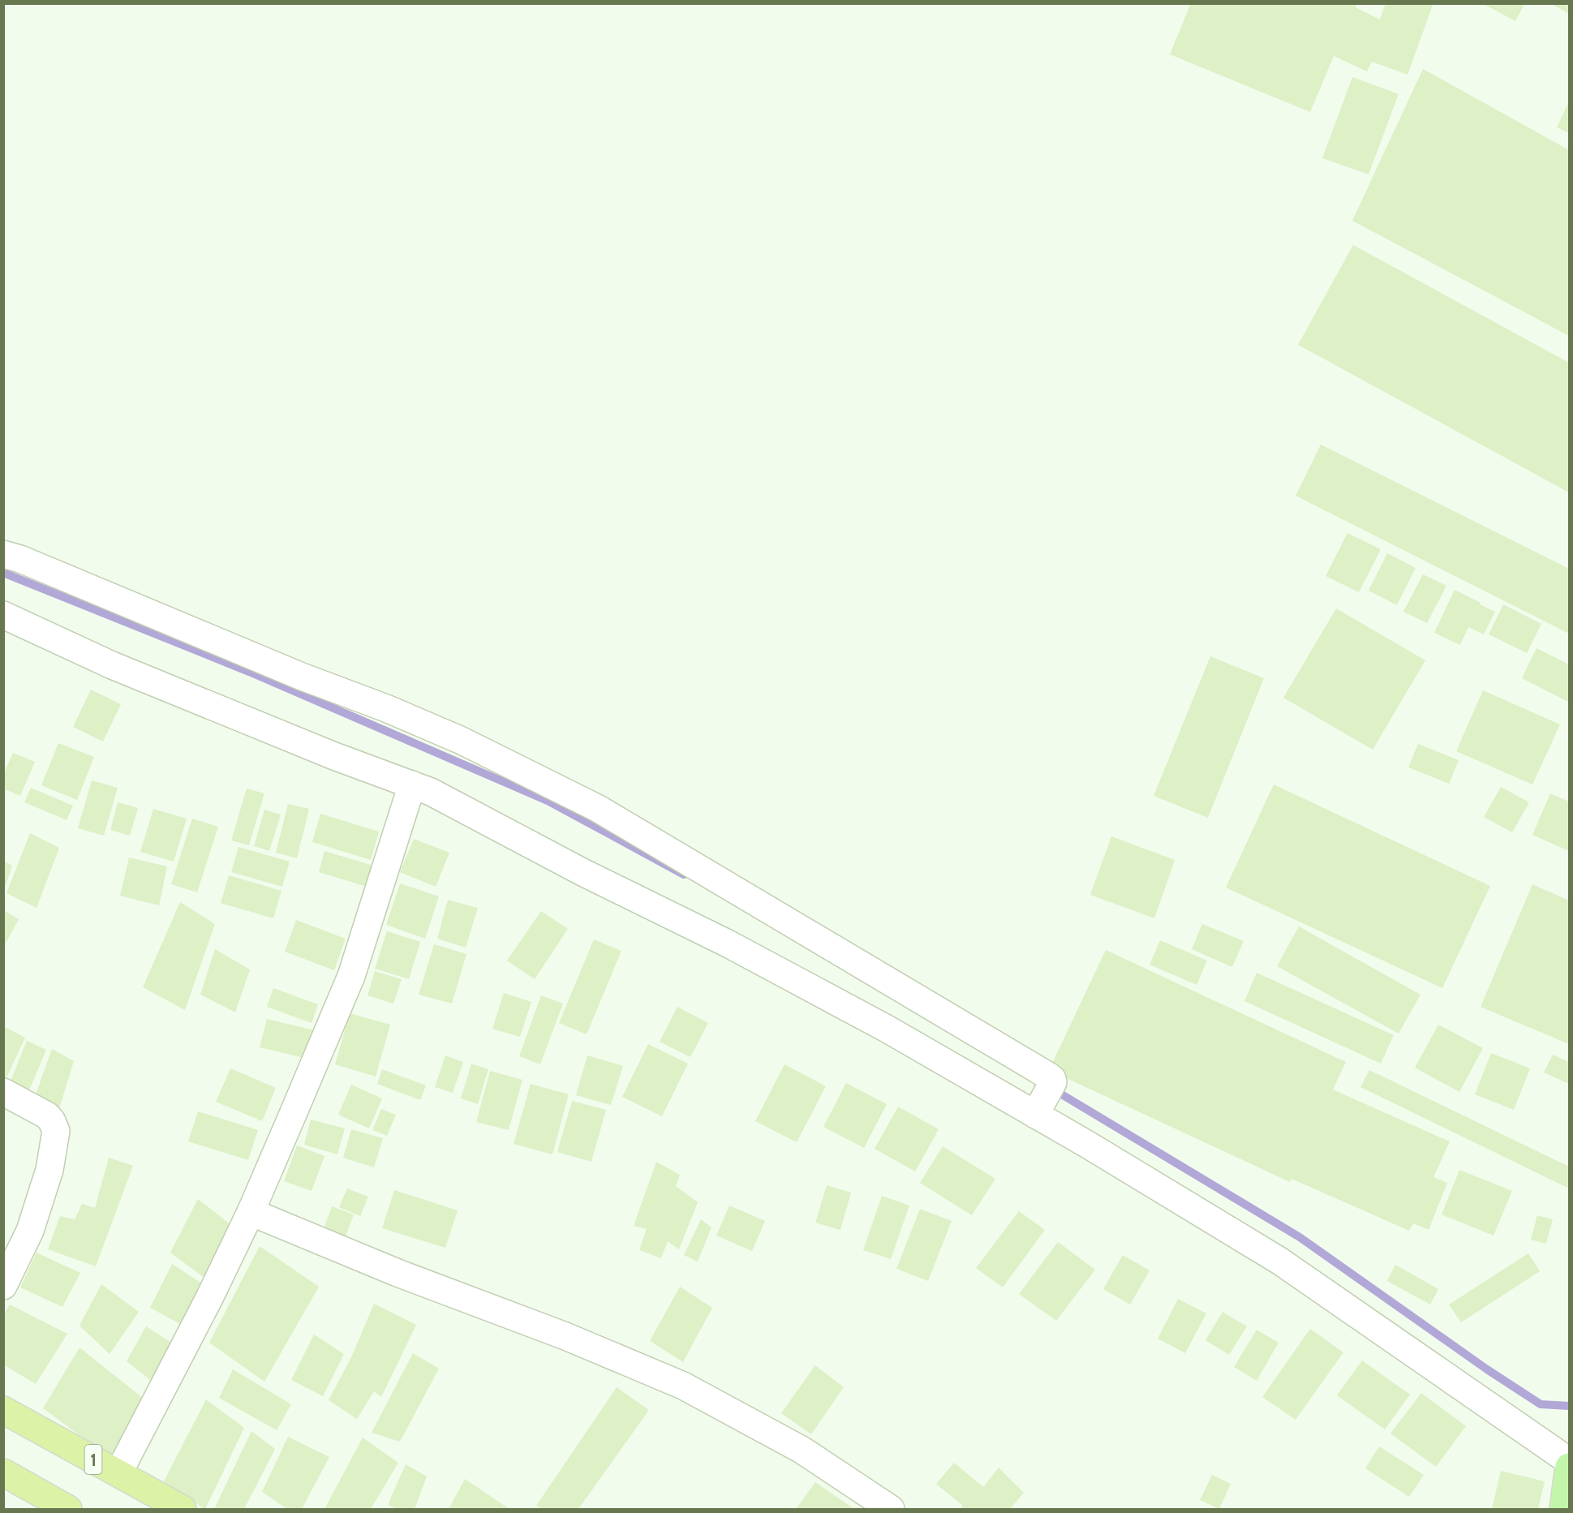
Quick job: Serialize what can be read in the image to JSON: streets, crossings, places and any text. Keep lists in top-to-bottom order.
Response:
{
  "streets": {
    "highway": ["1"]
  }
}
